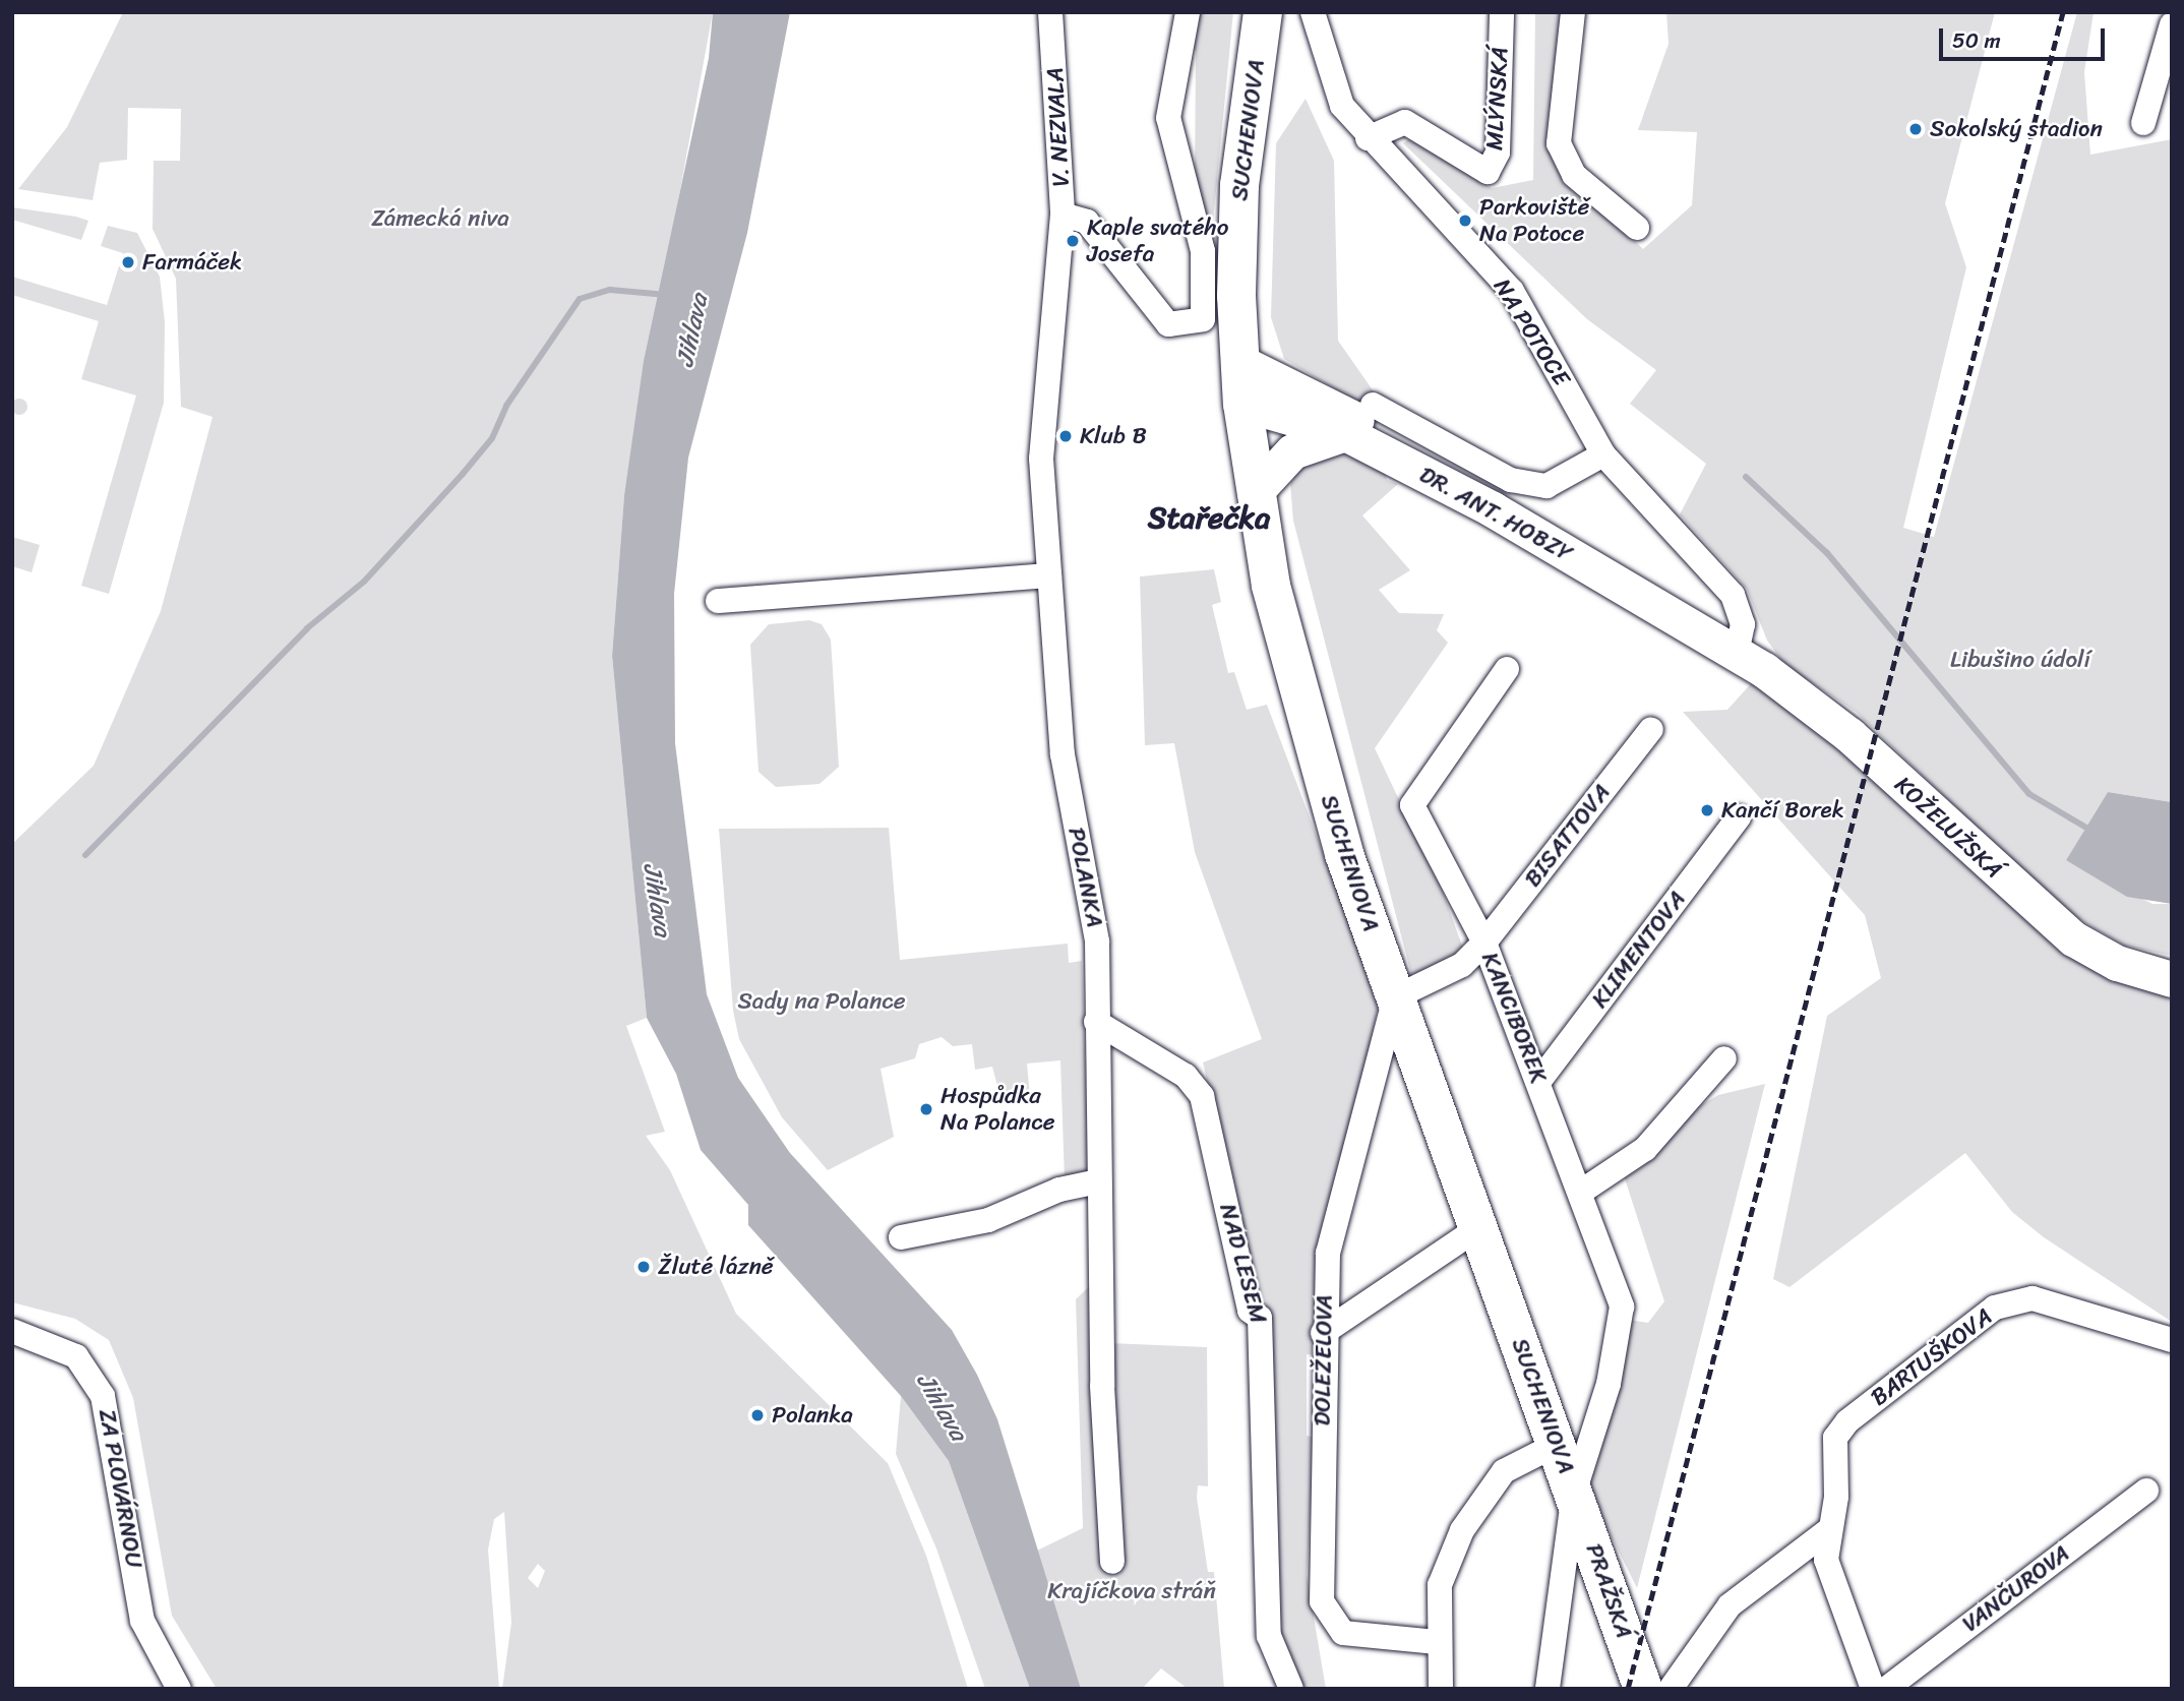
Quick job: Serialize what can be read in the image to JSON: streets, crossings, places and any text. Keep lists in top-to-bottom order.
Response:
{
  "streets": {
    "main road": [
      "SUCHENIOVA",
      "DR. ANT. HOBZY",
      "KOŽELUŽSKÁ",
      "PRAŽSKÁ"
    ],
    "street": [
      "MLÝNSKÁ",
      "V. NEZVALA",
      "NA POTOCE",
      "BISATTOVA",
      "POLANKA",
      "KLIMENTOVA",
      "KANCIBOREK",
      "NAD LESEM",
      "BARTUŠKOVA",
      "DOLEŽELOVA",
      "ZA PLOVÁRNOU",
      "VANČUROVA"
    ]
  },
  "crossings": [
    ["MLÝNSKÁ", "NA POTOCE"],
    ["V. NEZVALA", "POLANKA"],
    ["SUCHENIOVA", "DR. ANT. HOBZY"],
    ["SUCHENIOVA", "KANCIBOREK"],
    ["SUCHENIOVA", "DOLEŽELOVA"],
    ["SUCHENIOVA", "PRAŽSKÁ"],
    ["NA POTOCE", "DR. ANT. HOBZY"],
    ["NA POTOCE", "KOŽELUŽSKÁ"],
    ["DR. ANT. HOBZY", "KOŽELUŽSKÁ"],
    ["BISATTOVA", "KANCIBOREK"],
    ["POLANKA", "NAD LESEM"],
    ["KLIMENTOVA", "KANCIBOREK"],
    ["KANCIBOREK", "DOLEŽELOVA"],
    ["KANCIBOREK", "PRAŽSKÁ"]
  ],
  "districts": ["Stařečka"],
  "water": ["Jihlava"],
  "parks": [
    "Zámecká niva",
    "Libušino údolí",
    "Sady na Polance",
    "Krajíčkova stráň"
  ],
  "places": [
    "Sokolský stadion",
    "Parkoviště Na Potoce",
    "Kaple svatého Josefa",
    "Farmáček",
    "Klub B",
    "Kančí Borek",
    "Hospůdka Na Polance",
    "Žluté lázně",
    "Polanka"
  ],
  "scale_bar": "50 m"
}
